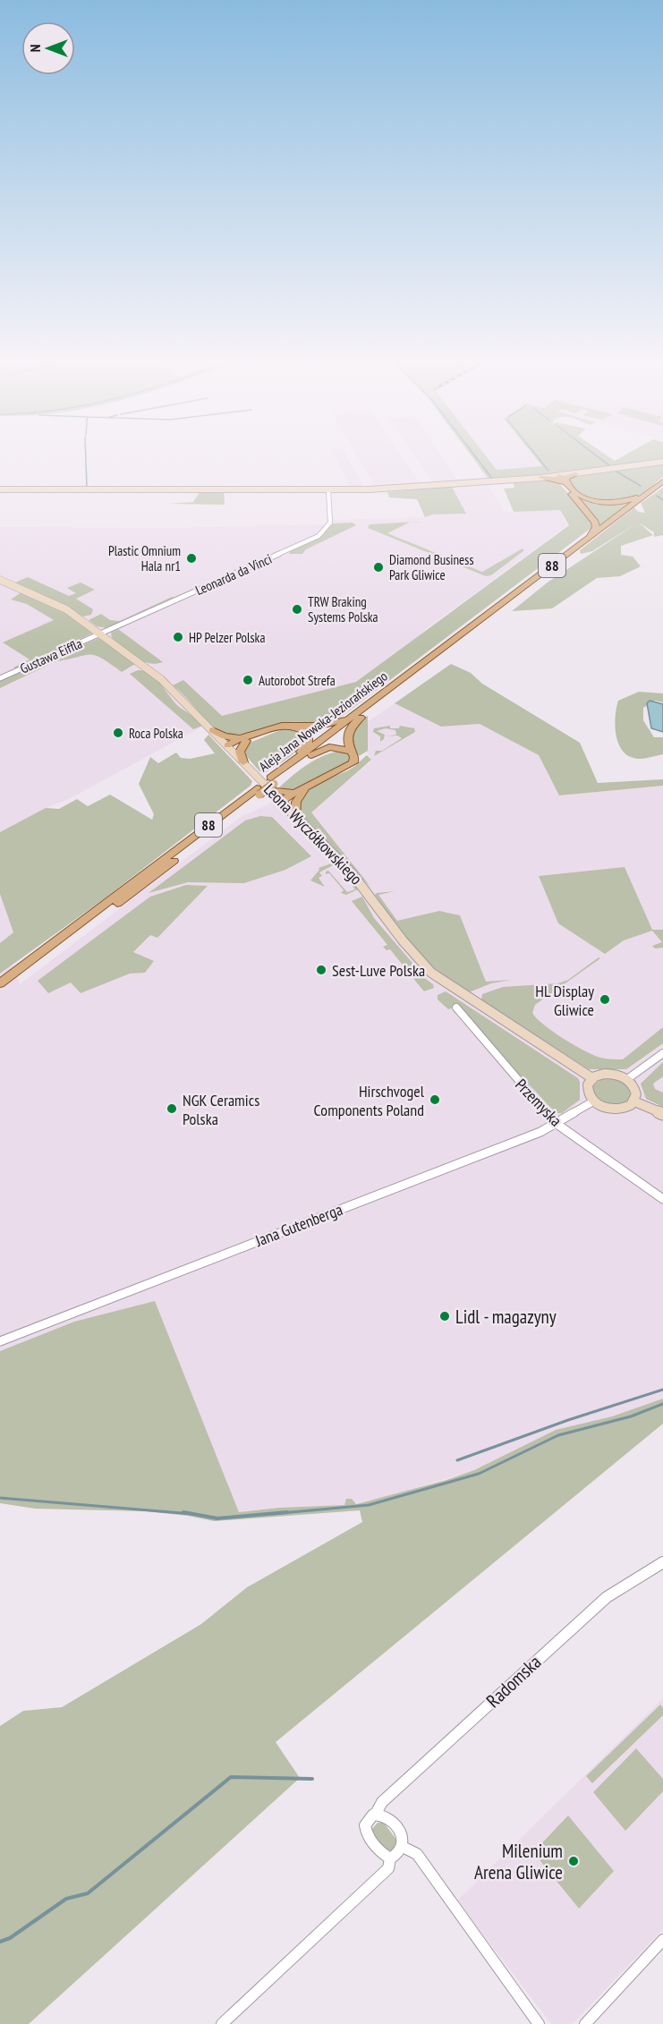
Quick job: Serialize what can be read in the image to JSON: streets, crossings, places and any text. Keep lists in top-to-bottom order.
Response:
{
  "streets": {
    "main road": ["88", "Aleja Jana Nowaka-Jeziorańskiego"],
    "street": [
      "Leonarda da Vinci",
      "Gustawa Eiffla",
      "Leona Wyczółkowskiego",
      "Przemyska",
      "Jana Gutenberga",
      "Radomska"
    ]
  },
  "crossings": [
    ["Leonarda da Vinci", "Gustawa Eiffla"],
    ["Leonarda da Vinci", "Leona Wyczółkowskiego"],
    ["Gustawa Eiffla", "Leona Wyczółkowskiego"],
    ["Aleja Jana Nowaka-Jeziorańskiego", "Leona Wyczółkowskiego"],
    ["Leona Wyczółkowskiego", "Jana Gutenberga"],
    ["Przemyska", "Jana Gutenberga"]
  ],
  "places": [
    "Plastic Omnium Hala nr1",
    "Diamond Business Park Gliwice",
    "TRW Braking Systems Polska",
    "HP Pelzer Polska",
    "Autorobot Strefa",
    "Roca Polska",
    "Sest-Luve Polska",
    "HL Display Gliwice",
    "Hirschvogel Components Poland",
    "NGK Ceramics Polska",
    "Lidl - magazyny",
    "Milenium Arena Gliwice"
  ],
  "north": "left"
}
